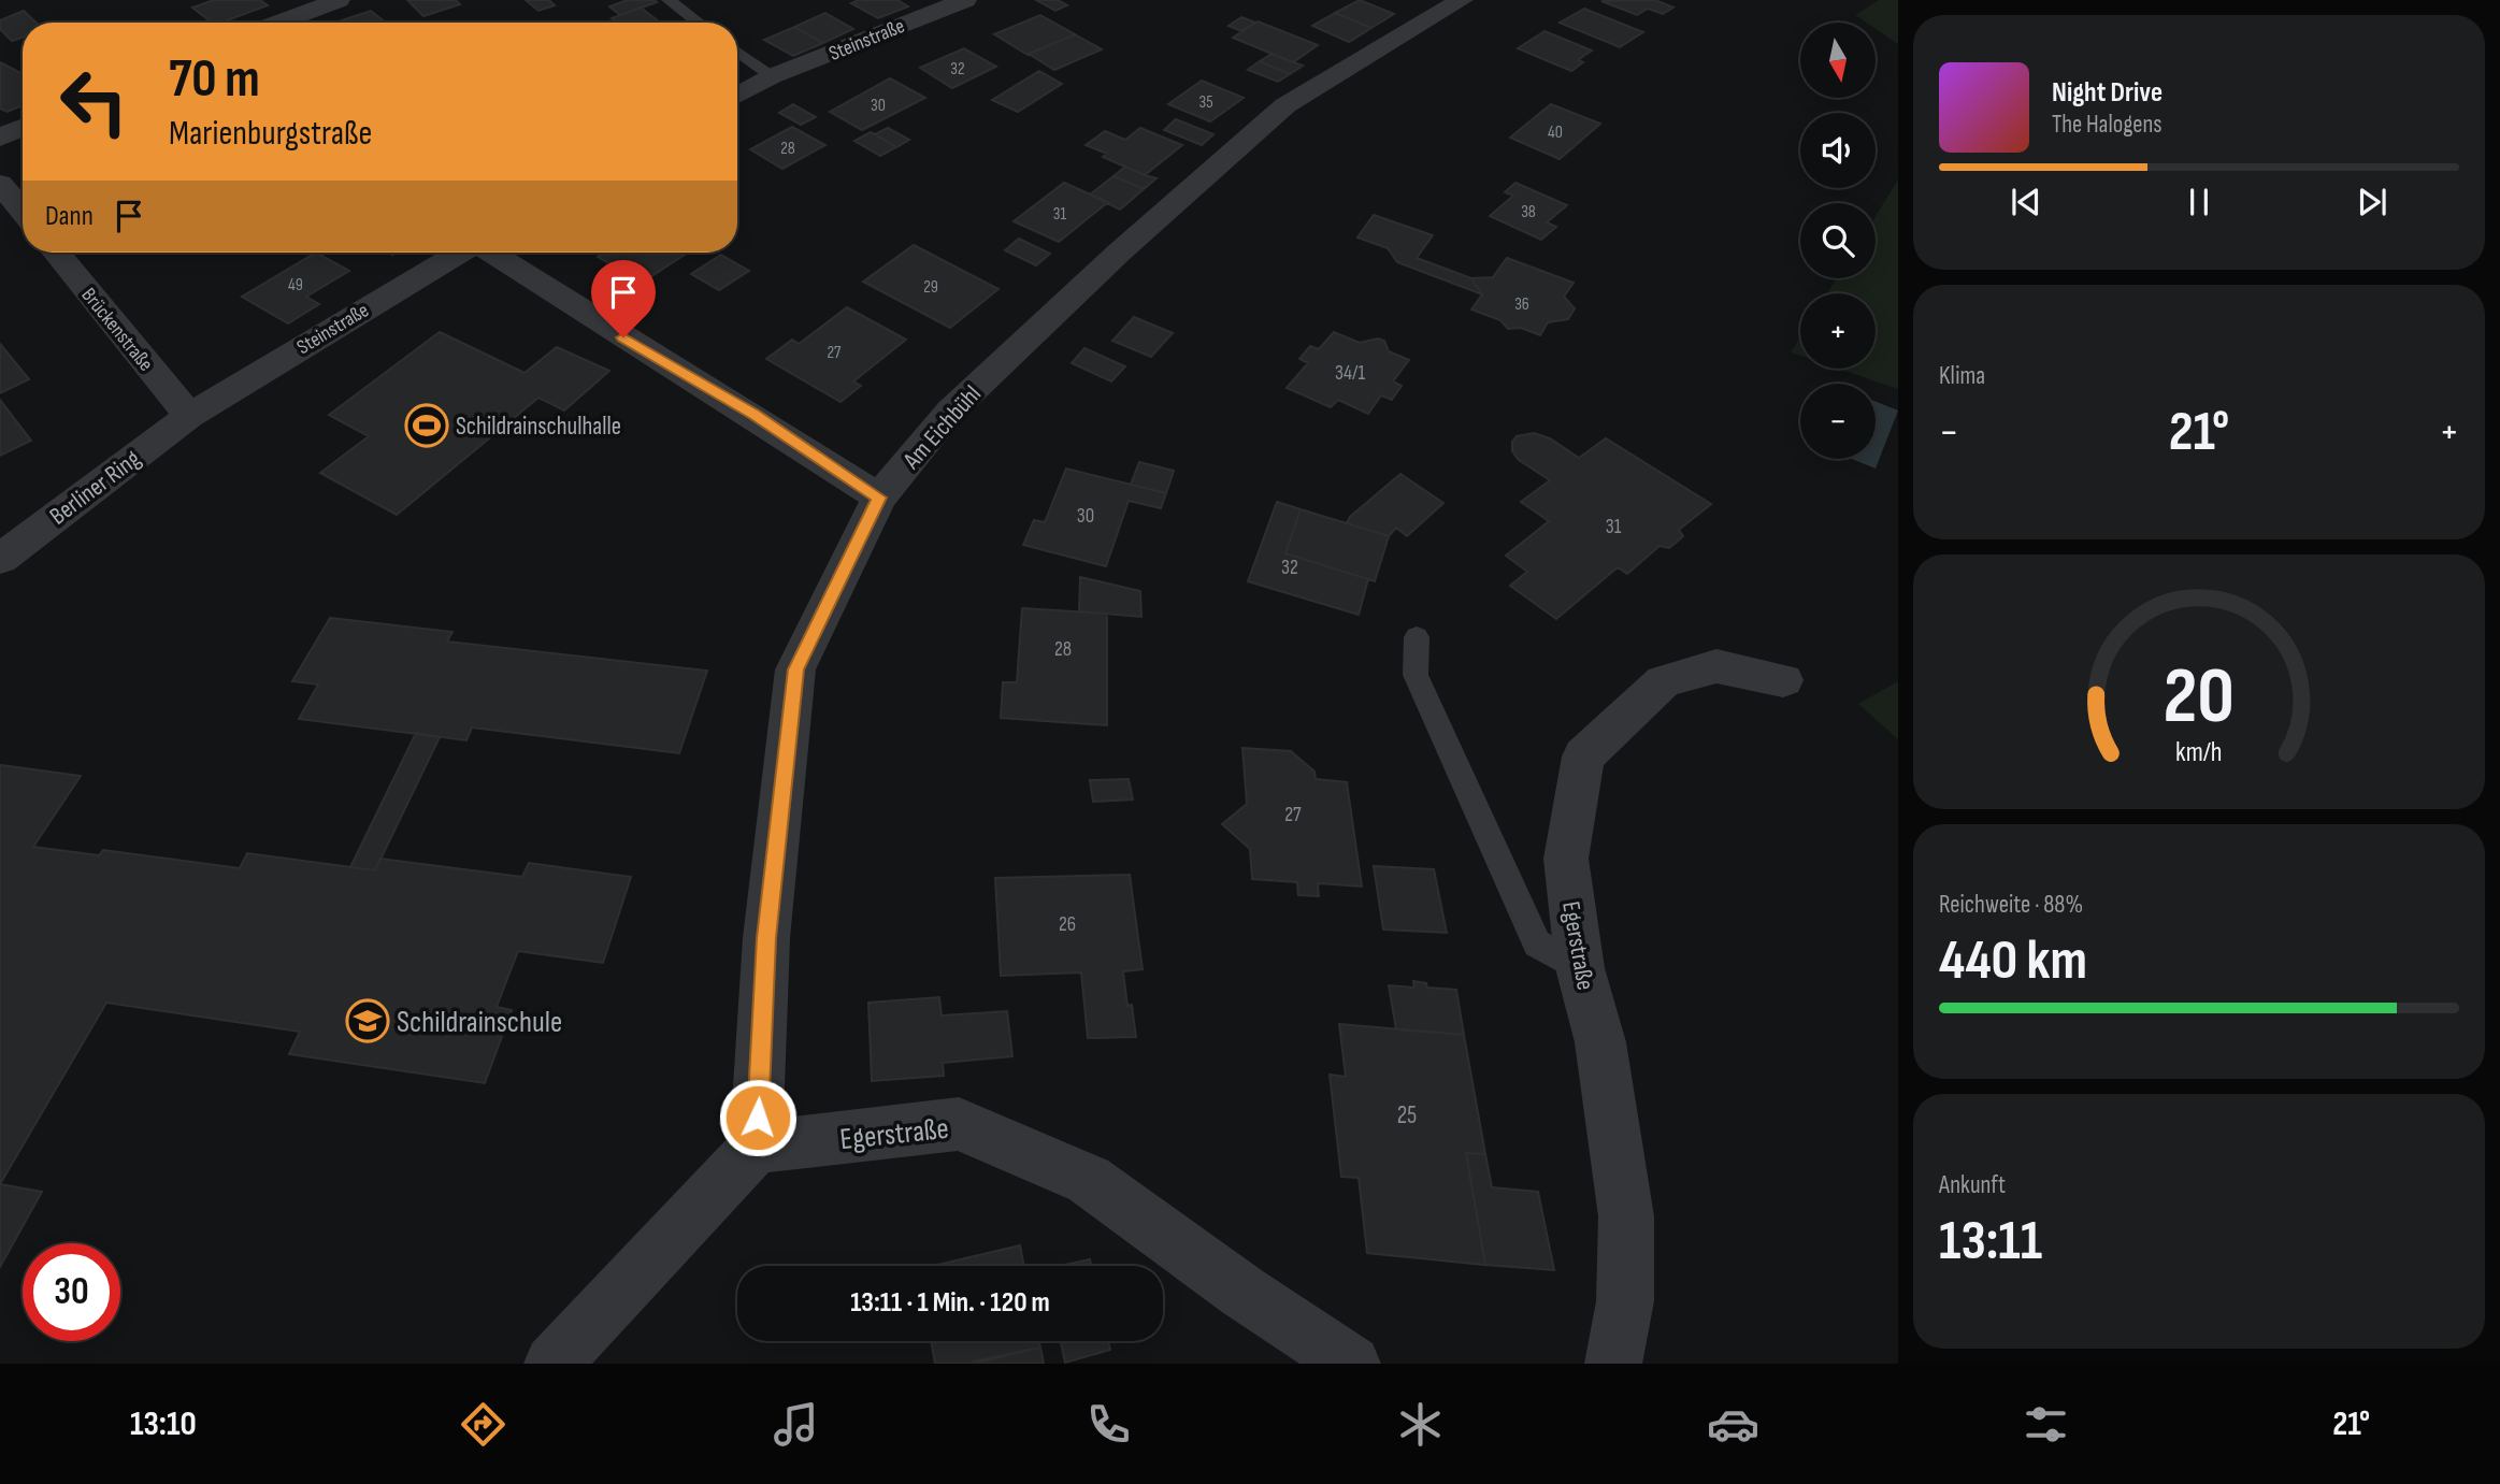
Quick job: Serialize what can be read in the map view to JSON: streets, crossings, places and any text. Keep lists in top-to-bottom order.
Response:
{
  "streets": {
    "street": [
      "Steinstraße",
      "Brückenstraße",
      "Am Eichbühl",
      "Berliner Ring",
      "Egerstraße"
    ]
  },
  "crossings": [
    ["Steinstraße", "Brückenstraße"],
    ["Steinstraße", "Berliner Ring"],
    ["Brückenstraße", "Berliner Ring"],
    ["Am Eichbühl", "Egerstraße"]
  ],
  "places": {
    "sports": ["Schildrainschulhalle"],
    "school or university": ["Schildrainschule"]
  },
  "house_numbers": [
    "32",
    "35",
    "30",
    "40",
    "28",
    "38",
    "31",
    "49",
    "29",
    "36",
    "27",
    "34/1",
    "30",
    "31",
    "32",
    "28",
    "27",
    "26",
    "25"
  ],
  "north": "bottom",
  "page": {
    "map_buttons": ["+", "−"],
    "turn": ["70 m", "Marienburgstraße"],
    "song": ["Night Drive", "The Halogens"],
    "then": "Dann",
    "tile": [
      "Klima",
      ["Reichweite · 88%", "440 km"],
      ["Ankunft", "13:11"]
    ],
    "heat": ["−", "21°", "+"],
    "limit": "30",
    "trip": "13:11 · 1 Min. · 120 m",
    "tabs": ["13:10", "21°"],
    "gauge": ["20", "km/h"]
  }
}
